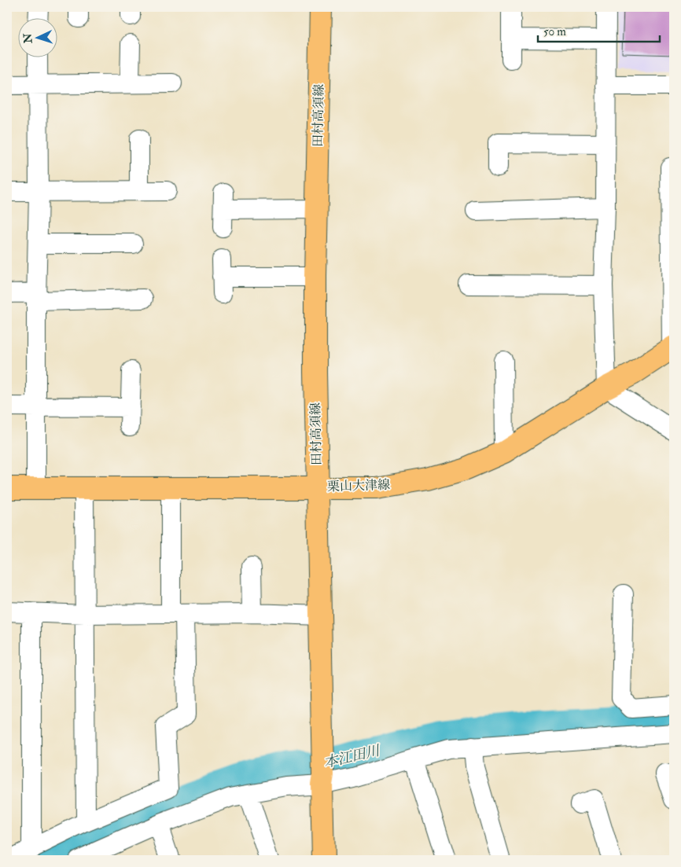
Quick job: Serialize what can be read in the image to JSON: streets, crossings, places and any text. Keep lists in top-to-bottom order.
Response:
{
  "streets": {
    "main road": ["田村高須線", "栗山大津線"]
  },
  "crossings": [
    ["田村高須線", "栗山大津線"]
  ],
  "water": ["本江田川"],
  "scale_bar": "50 m",
  "north": "left"
}
